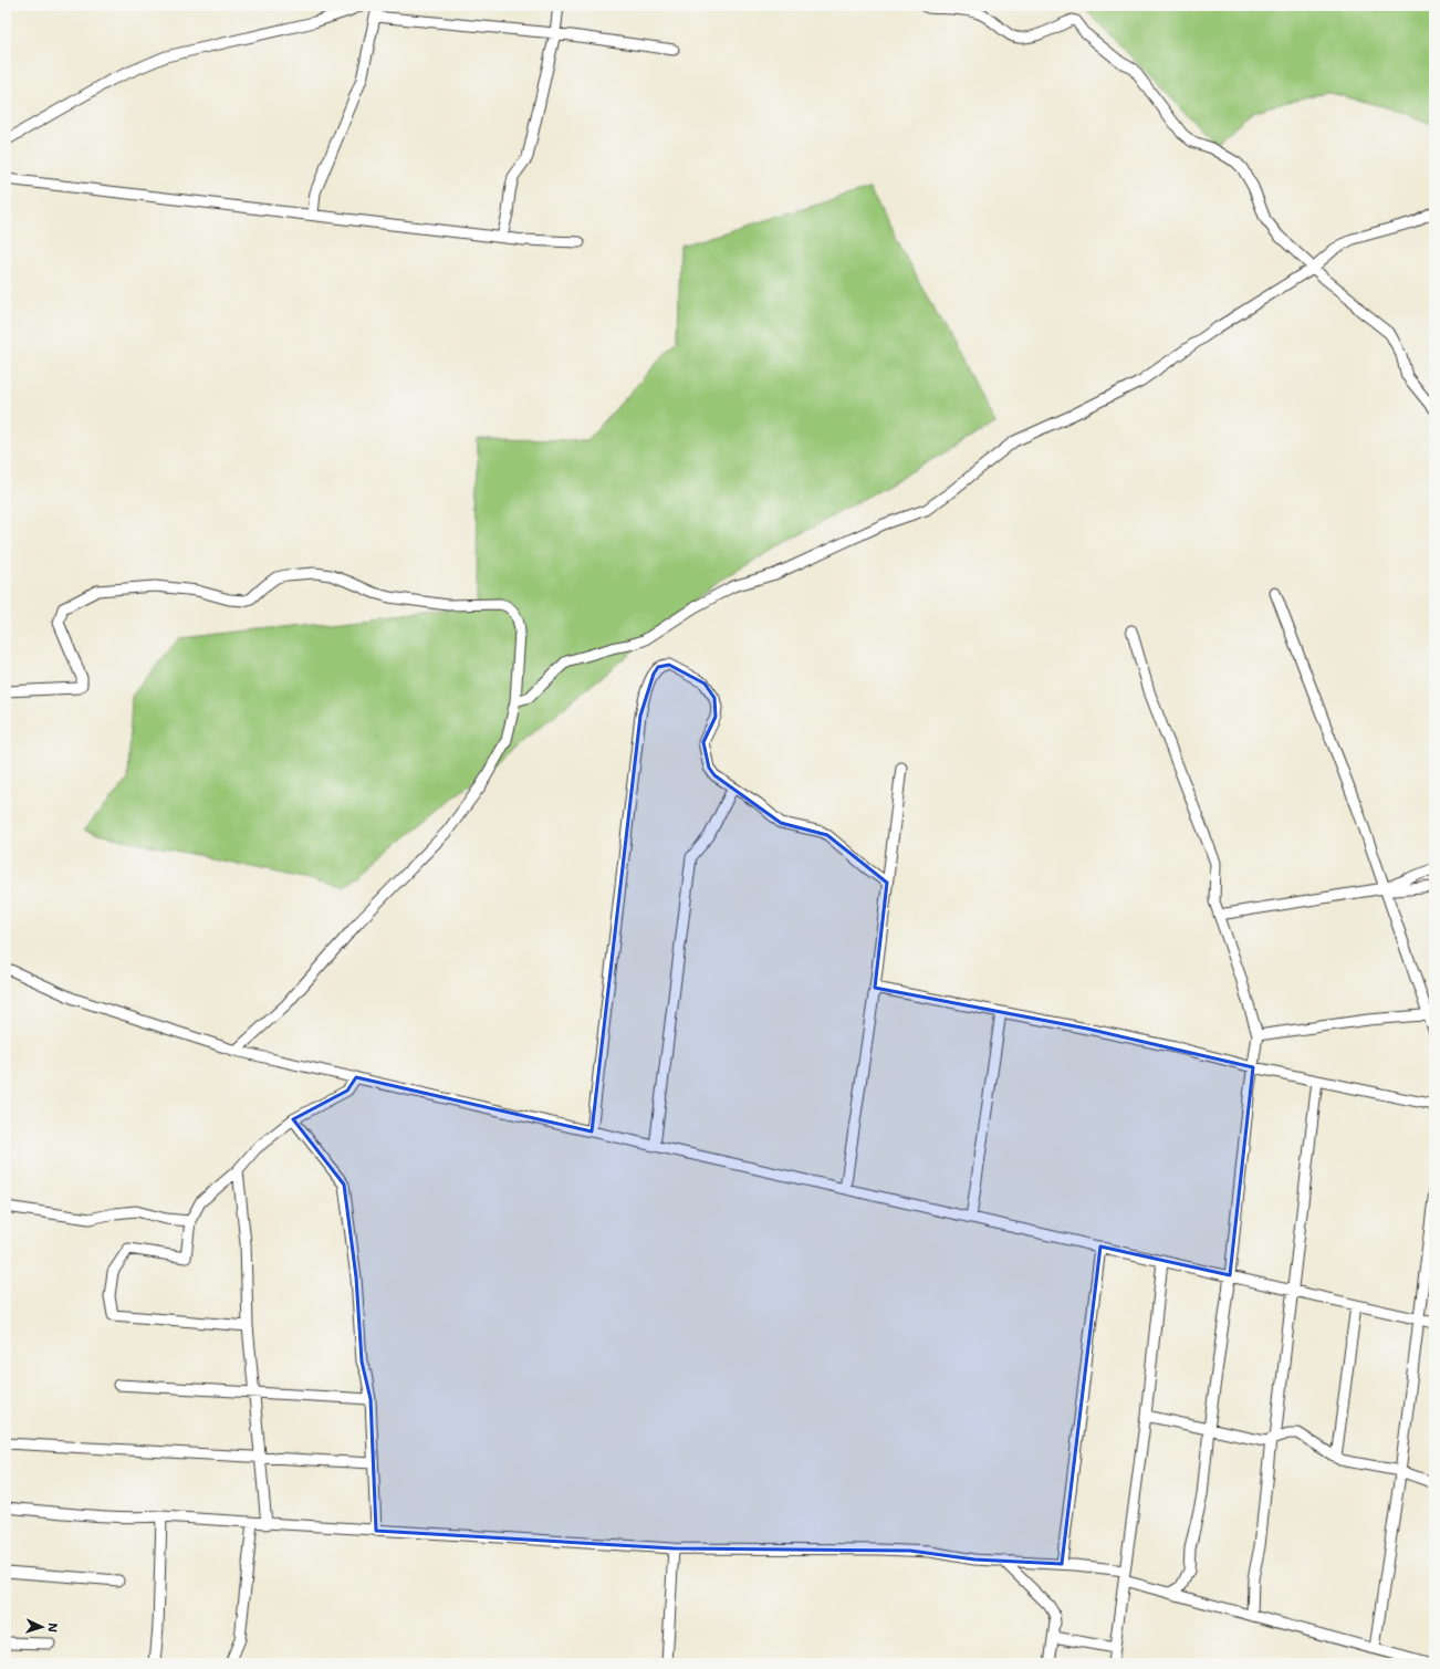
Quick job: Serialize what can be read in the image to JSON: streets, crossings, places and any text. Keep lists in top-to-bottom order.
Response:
{
  "north": "right"
}
